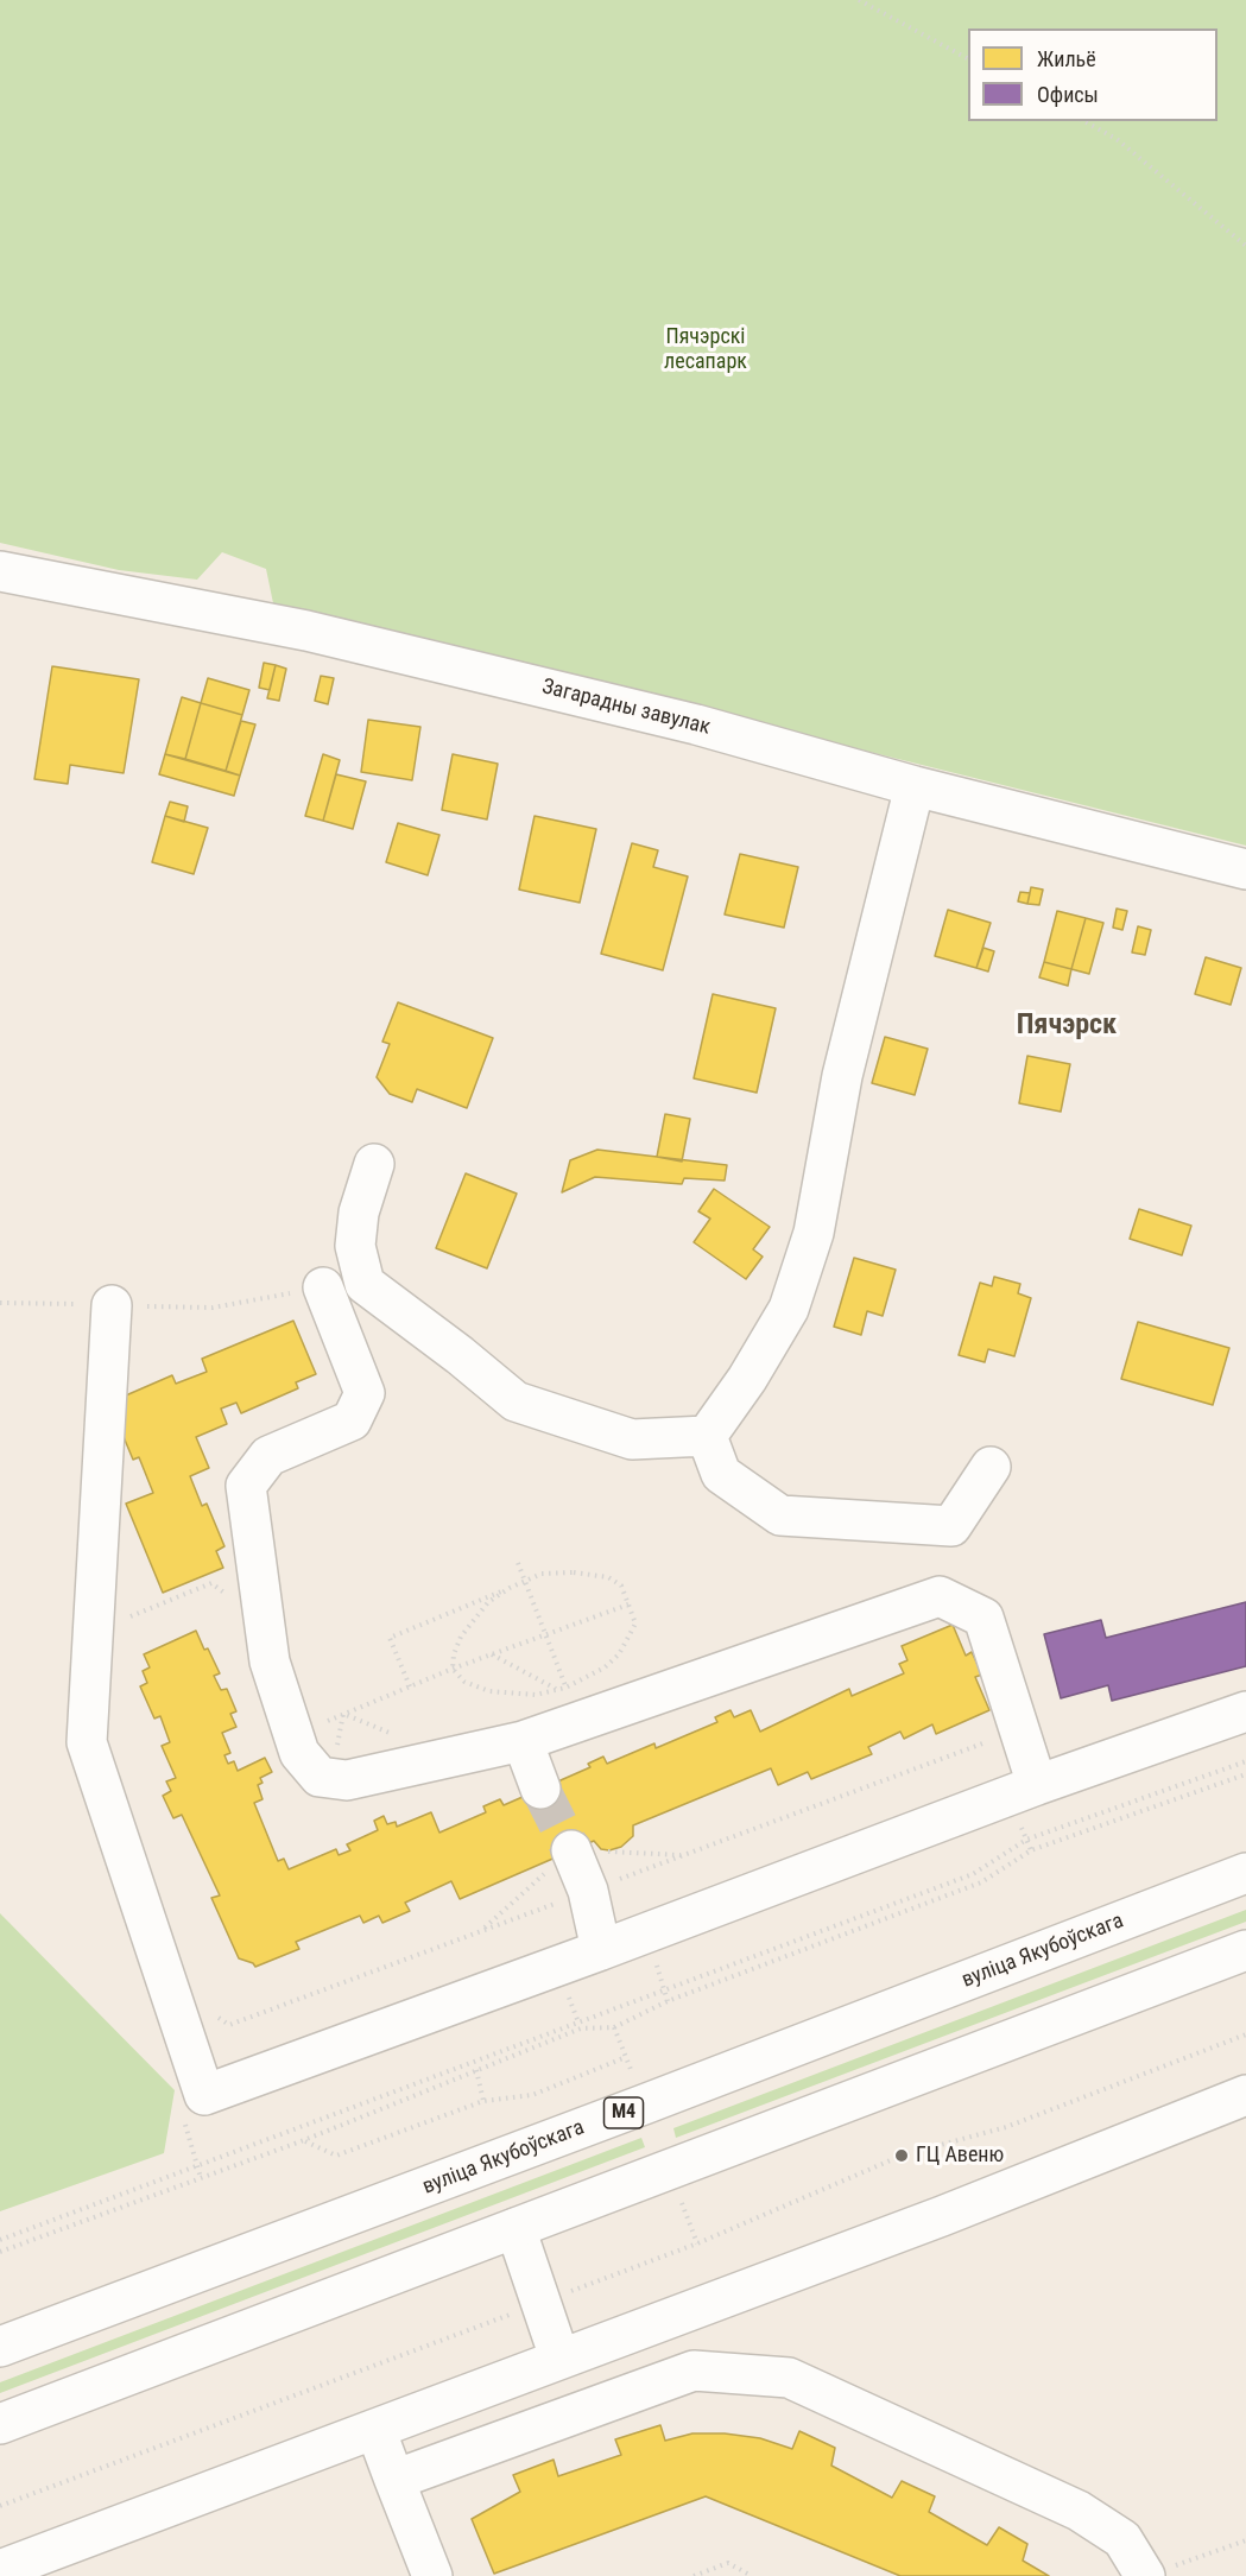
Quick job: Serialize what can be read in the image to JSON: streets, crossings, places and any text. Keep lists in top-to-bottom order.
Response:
{
  "streets": {
    "street": ["Загарадны завулак", "вуліца Якубоўскага", "М4"]
  },
  "districts": ["Пячэрск"],
  "parks": ["Пячэрскі лесапарк"],
  "places": ["ГЦ Авеню"],
  "legend": ["Жильё", "Офисы"]
}
